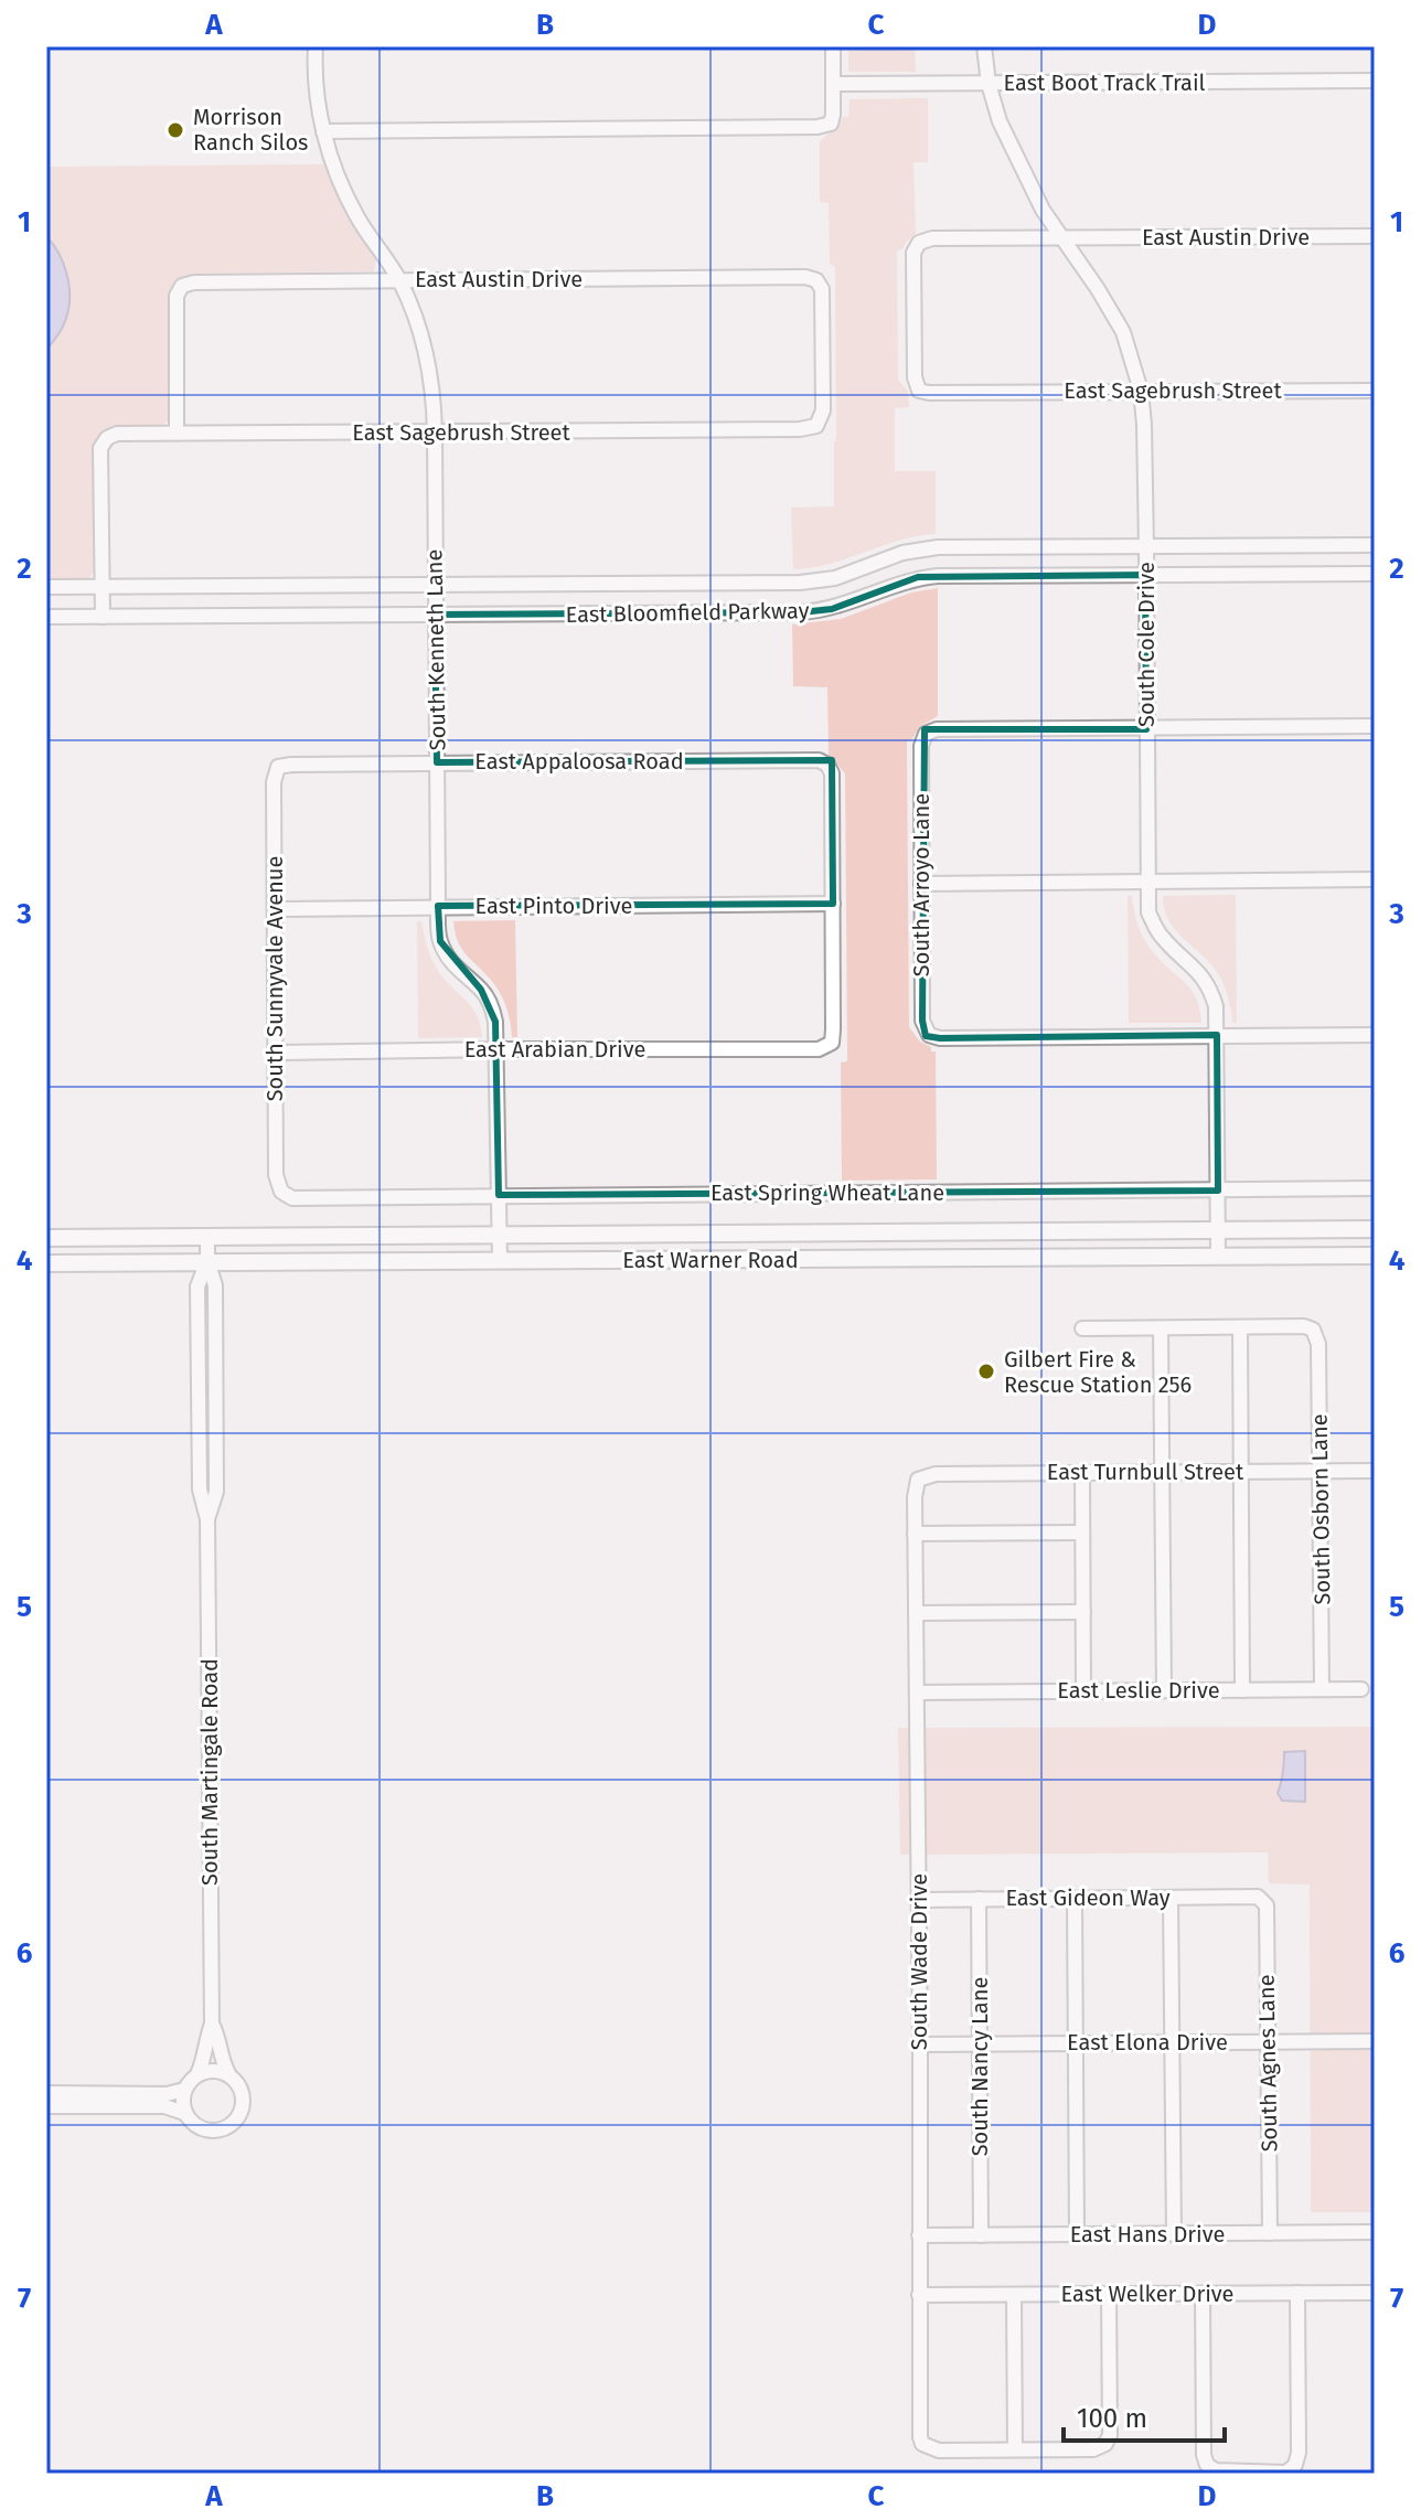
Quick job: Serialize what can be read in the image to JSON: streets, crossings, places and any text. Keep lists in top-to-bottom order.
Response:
{
  "streets": {
    "main road": ["East Warner Road"],
    "street": [
      "East Boot Track Trail",
      "East Austin Drive",
      "East Sagebrush Street",
      "East Bloomfield Parkway",
      "South Cole Drive",
      "South Kenneth Lane",
      "East Appaloosa Road",
      "South Arroyo Lane",
      "East Pinto Drive",
      "South Sunnyvale Avenue",
      "East Arabian Drive",
      "East Spring Wheat Lane",
      "East Turnbull Street",
      "South Osborn Lane",
      "East Leslie Drive",
      "South Martingale Road",
      "East Gideon Way",
      "South Wade Drive",
      "East Elona Drive",
      "South Agnes Lane",
      "South Nancy Lane",
      "East Hans Drive",
      "East Welker Drive"
    ]
  },
  "crossings": [
    ["East Boot Track Trail", "South Cole Drive"],
    ["East Austin Drive", "East Sagebrush Street"],
    ["East Austin Drive", "South Cole Drive"],
    ["East Austin Drive", "South Kenneth Lane"],
    ["East Sagebrush Street", "East Bloomfield Parkway"],
    ["East Sagebrush Street", "South Cole Drive"],
    ["East Sagebrush Street", "South Kenneth Lane"],
    ["East Bloomfield Parkway", "South Cole Drive"],
    ["East Bloomfield Parkway", "South Kenneth Lane"],
    ["South Cole Drive", "South Arroyo Lane"],
    ["South Cole Drive", "East Spring Wheat Lane"],
    ["South Cole Drive", "East Warner Road"],
    ["South Kenneth Lane", "East Appaloosa Road"],
    ["South Kenneth Lane", "East Pinto Drive"],
    ["South Kenneth Lane", "East Arabian Drive"],
    ["South Kenneth Lane", "East Spring Wheat Lane"],
    ["South Kenneth Lane", "East Warner Road"],
    ["East Appaloosa Road", "East Pinto Drive"],
    ["East Appaloosa Road", "South Sunnyvale Avenue"],
    ["East Appaloosa Road", "East Arabian Drive"],
    ["East Pinto Drive", "South Sunnyvale Avenue"],
    ["East Pinto Drive", "East Arabian Drive"],
    ["South Sunnyvale Avenue", "East Arabian Drive"],
    ["South Sunnyvale Avenue", "East Spring Wheat Lane"],
    ["East Warner Road", "South Martingale Road"],
    ["East Turnbull Street", "South Osborn Lane"],
    ["East Turnbull Street", "South Wade Drive"],
    ["South Osborn Lane", "East Leslie Drive"],
    ["East Leslie Drive", "South Wade Drive"],
    ["East Gideon Way", "South Wade Drive"],
    ["East Gideon Way", "South Agnes Lane"],
    ["East Gideon Way", "South Nancy Lane"],
    ["South Wade Drive", "East Elona Drive"],
    ["South Wade Drive", "East Hans Drive"],
    ["South Wade Drive", "East Welker Drive"],
    ["East Elona Drive", "South Agnes Lane"],
    ["East Elona Drive", "South Nancy Lane"],
    ["South Agnes Lane", "East Hans Drive"],
    ["South Nancy Lane", "East Hans Drive"]
  ],
  "places": ["Morrison Ranch Silos", "Gilbert Fire & Rescue Station 256"],
  "scale_bar": "100 m",
  "grid": {
    "columns": [
      "A",
      "B",
      "C",
      "D"
    ],
    "rows": [
      "1",
      "2",
      "3",
      "4",
      "5",
      "6",
      "7"
    ]
  }
}
